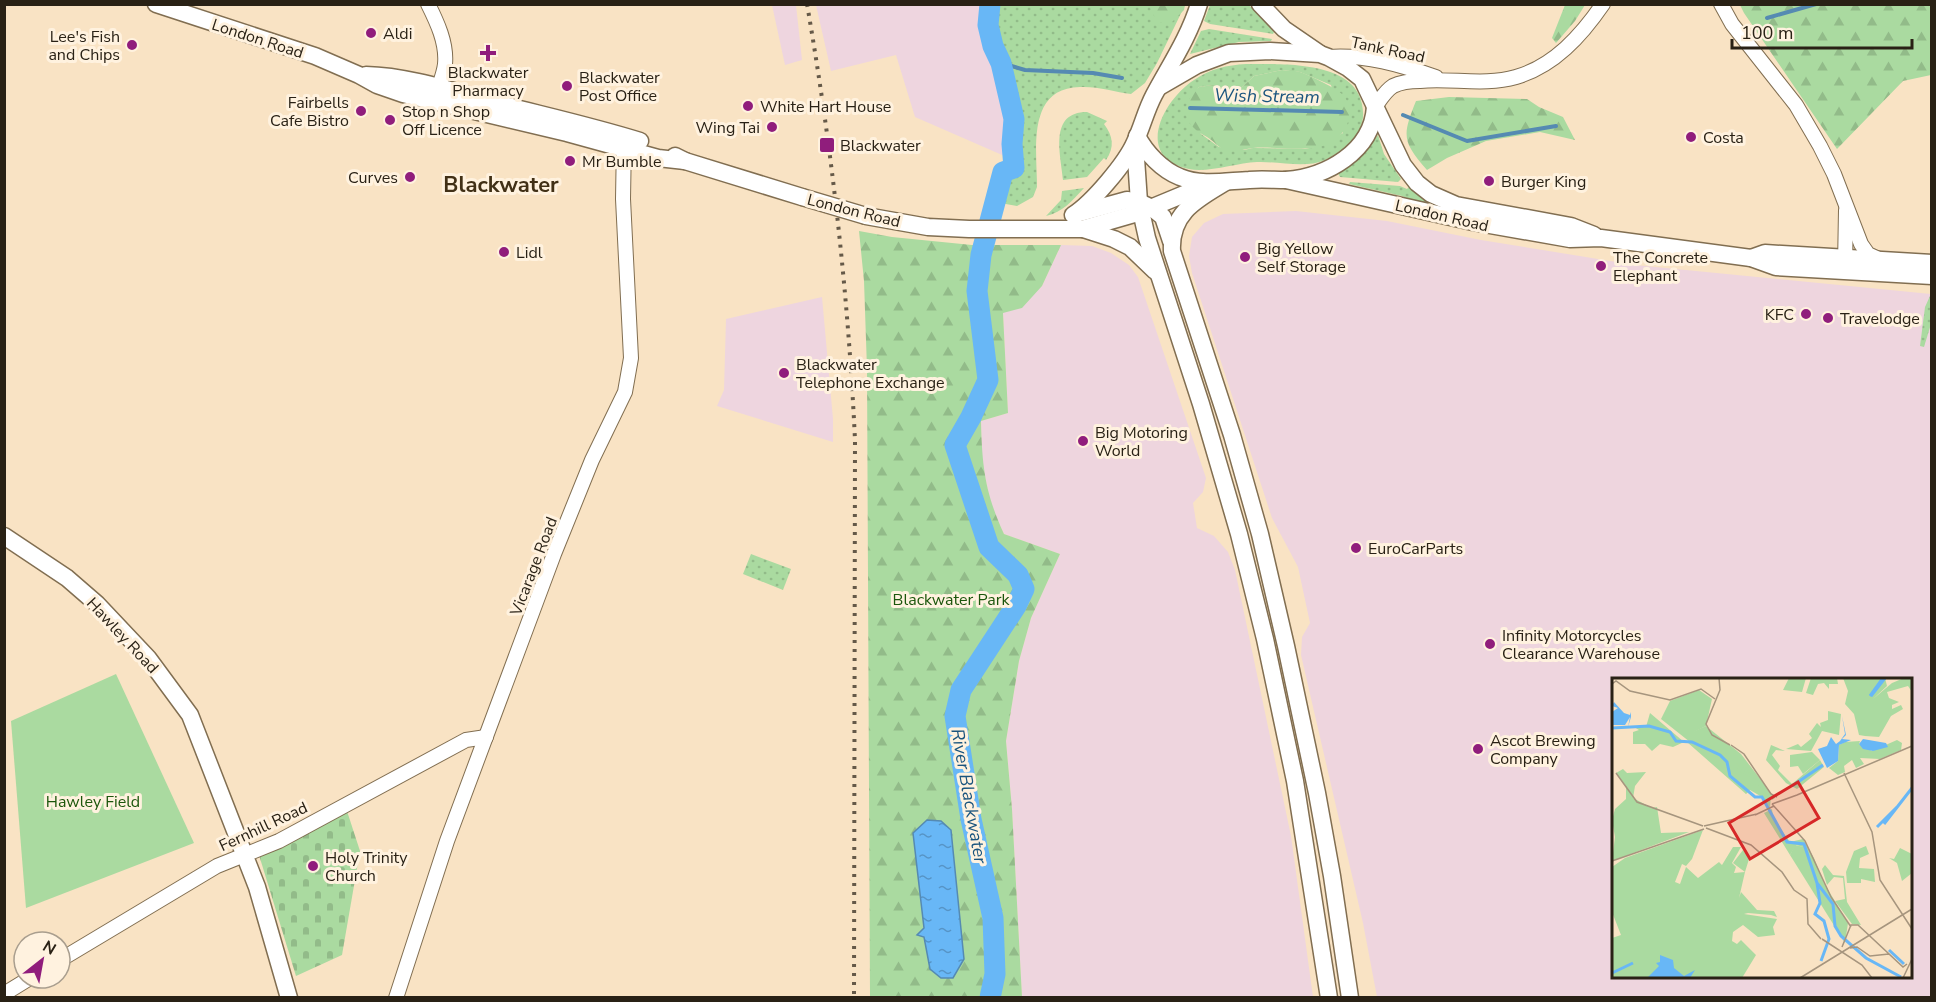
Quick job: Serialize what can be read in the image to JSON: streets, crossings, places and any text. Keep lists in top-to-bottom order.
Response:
{
  "streets": {
    "main road": ["London Road", "Hawley Road"],
    "street": ["Tank Road", "Vicarage Road", "Fernhill Road"]
  },
  "crossings": [
    ["London Road", "Tank Road"],
    ["London Road", "Vicarage Road"],
    ["Vicarage Road", "Fernhill Road"],
    ["Hawley Road", "Fernhill Road"]
  ],
  "districts": ["Blackwater"],
  "water": ["Wish Stream", "River Blackwater"],
  "parks": ["Blackwater Park", "Hawley Field"],
  "places": {
    "other": [
      "Aldi",
      "Lee's Fish and Chips",
      "Blackwater Post Office",
      "White Hart House",
      "Fairbells Cafe Bistro",
      "Stop n Shop Off Licence",
      "Wing Tai",
      "Costa",
      "Mr Bumble",
      "Curves",
      "Burger King",
      "Lidl",
      "Big Yellow Self Storage",
      "The Concrete Elephant",
      "KFC",
      "Travelodge",
      "Blackwater Telephone Exchange",
      "Big Motoring World",
      "EuroCarParts",
      "Infinity Motorcycles Clearance Warehouse",
      "Ascot Brewing Company",
      "Holy Trinity Church"
    ],
    "health": ["Blackwater Pharmacy"],
    "transit": ["Blackwater"]
  },
  "scale_bar": "100 m",
  "north": "top right"
}
